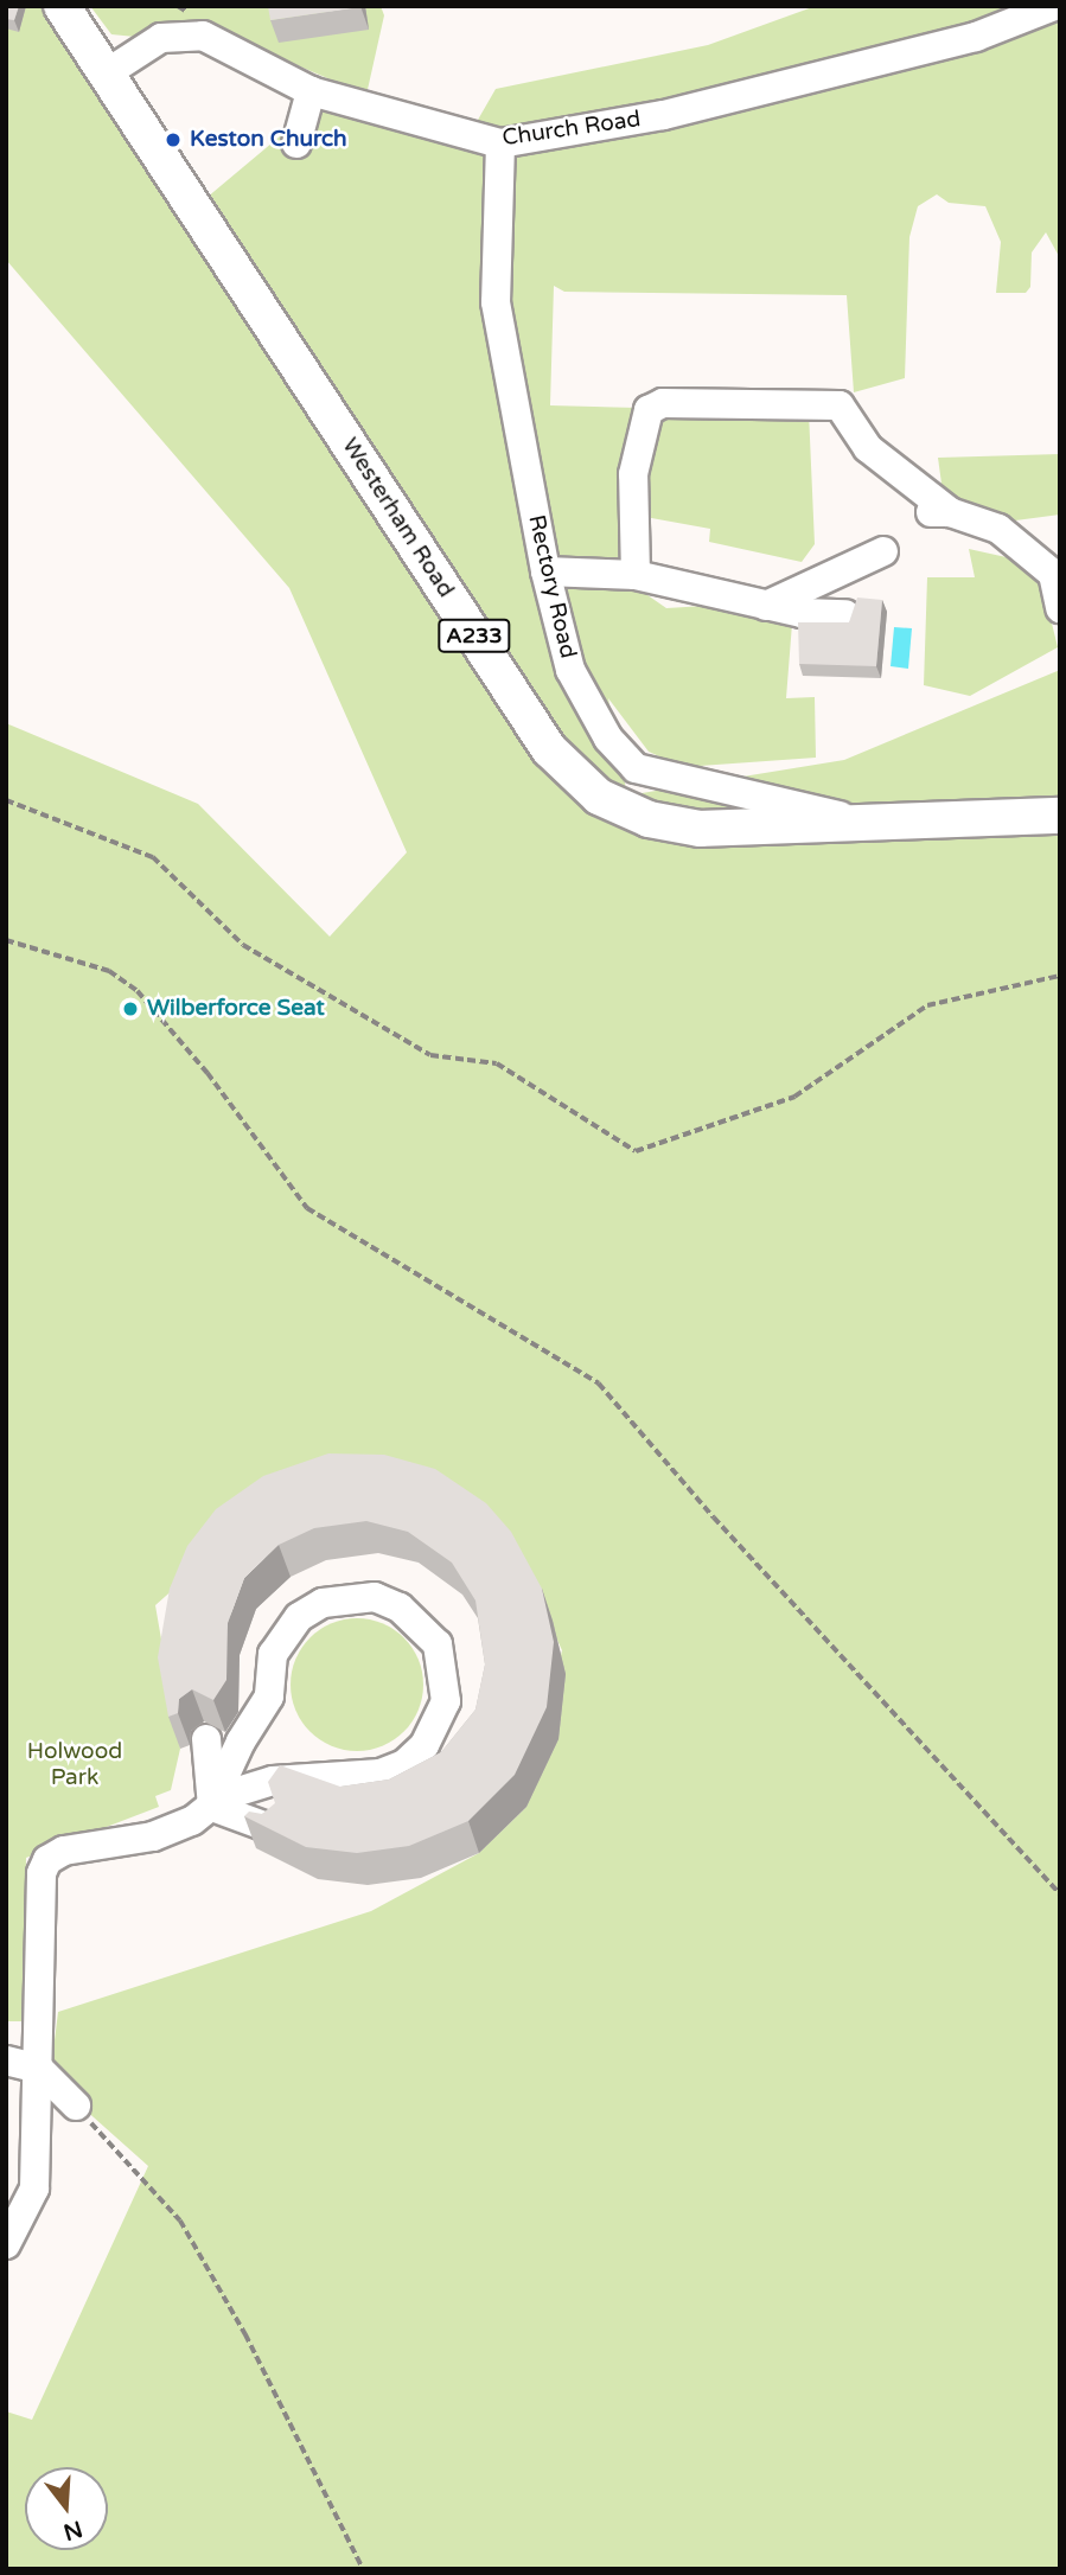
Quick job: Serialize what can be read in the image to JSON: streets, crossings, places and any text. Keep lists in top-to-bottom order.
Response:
{
  "streets": {
    "main road": ["Westerham Road", "A233"],
    "street": ["Church Road", "Rectory Road"]
  },
  "crossings": [
    ["Church Road", "Westerham Road"],
    ["Church Road", "Rectory Road"],
    ["Westerham Road", "Rectory Road"]
  ],
  "parks": ["Holwood Park"],
  "places": ["Keston Church", "Wilberforce Seat"],
  "north": "bottom"
}
